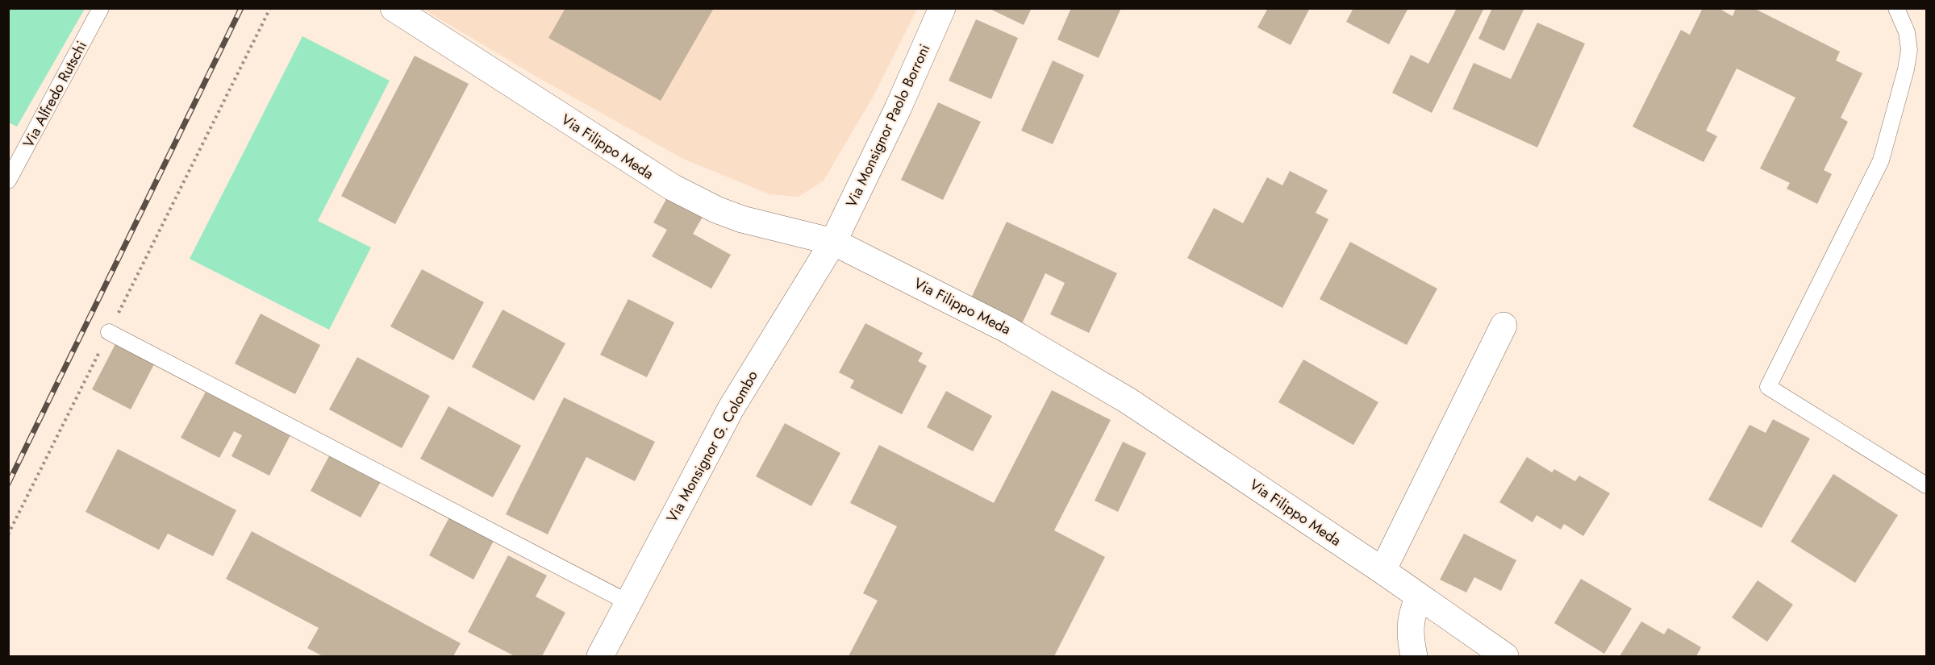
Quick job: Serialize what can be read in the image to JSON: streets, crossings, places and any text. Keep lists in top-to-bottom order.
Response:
{
  "streets": {
    "street": ["Via Monsignor Paolo Borroni", "Via Filippo Meda", "Via Monsignor G. Colombo"],
    "lane": ["Via Alfredo Rutschi"]
  },
  "crossings": [
    ["Via Monsignor Paolo Borroni", "Via Filippo Meda"],
    ["Via Monsignor Paolo Borroni", "Via Monsignor G. Colombo"],
    ["Via Filippo Meda", "Via Monsignor G. Colombo"]
  ]
}
